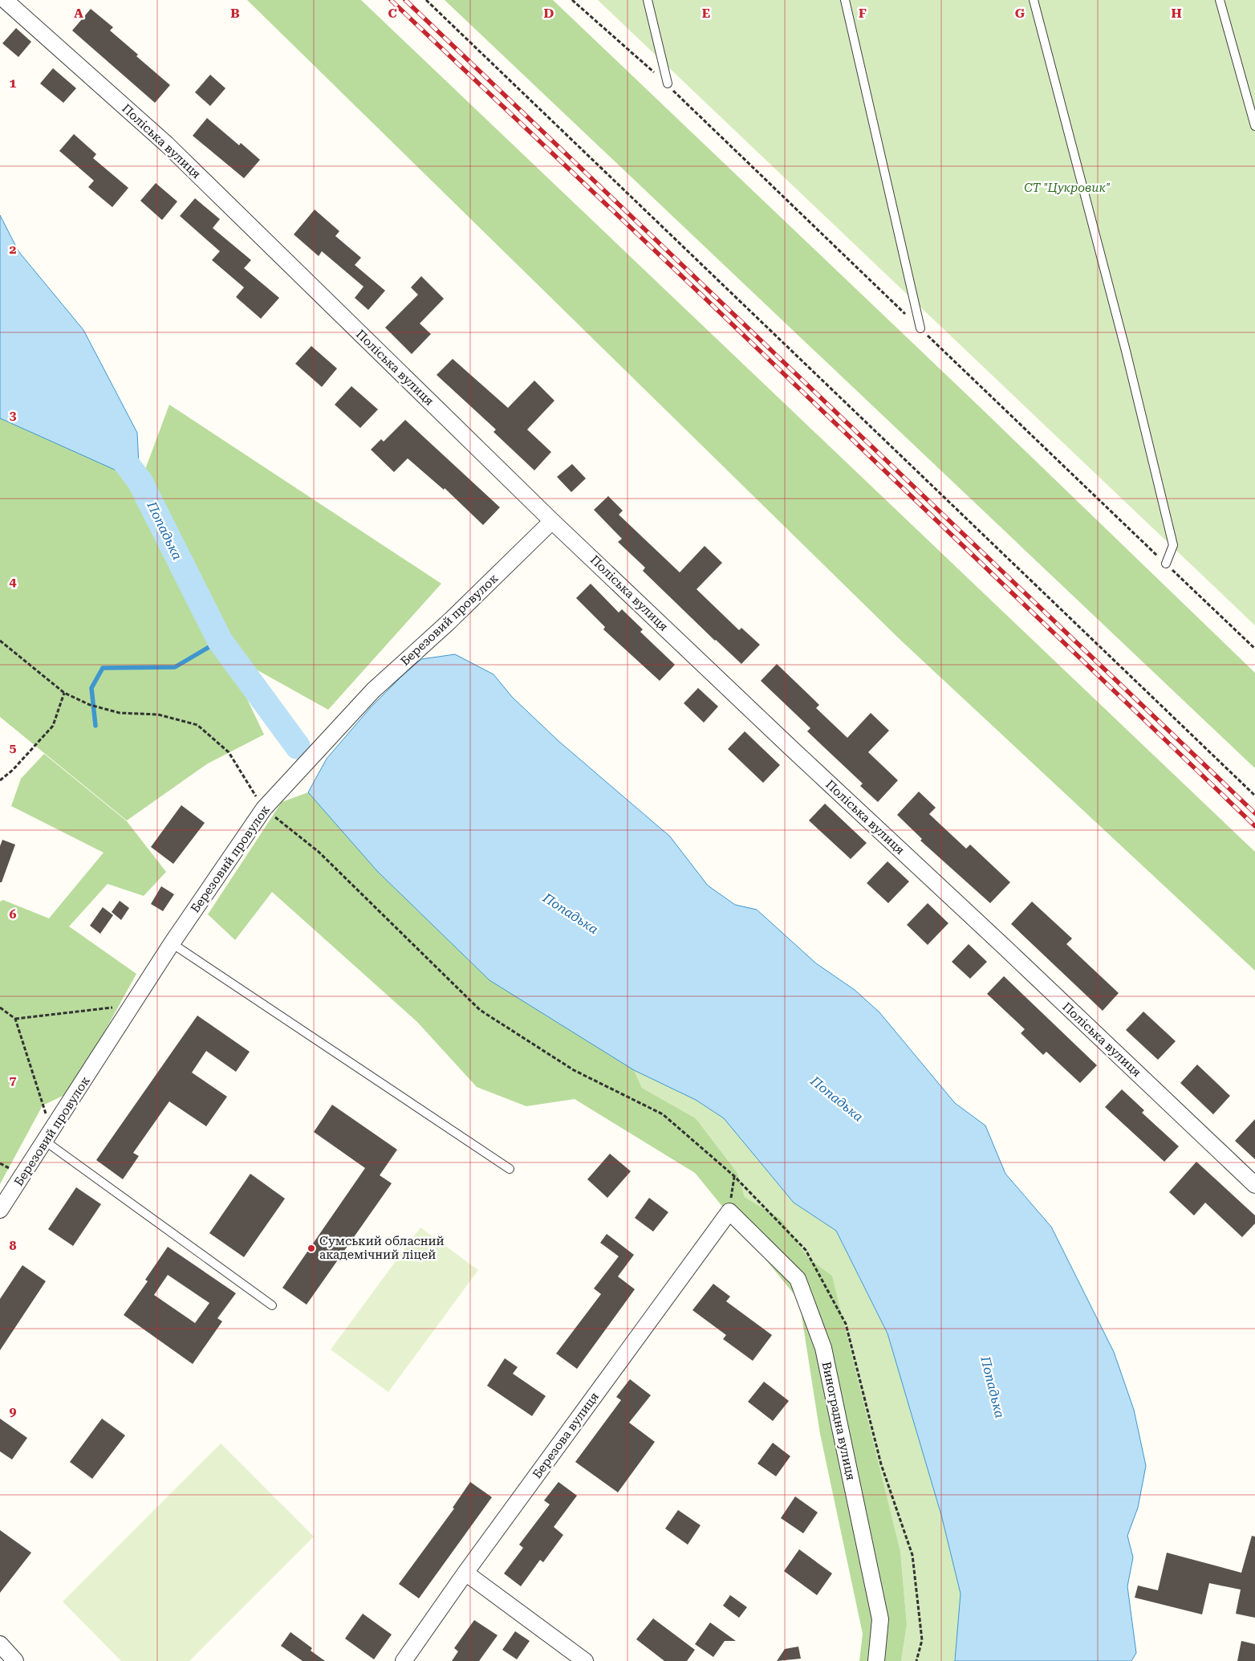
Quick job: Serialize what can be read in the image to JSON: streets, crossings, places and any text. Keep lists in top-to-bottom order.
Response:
{
  "streets": {
    "street": [
      "Поліська вулиця",
      "Березовий провулок",
      "Виноградна вулиця",
      "Березова вулиця"
    ]
  },
  "crossings": [
    ["Поліська вулиця", "Березовий провулок"],
    ["Виноградна вулиця", "Березова вулиця"]
  ],
  "water": ["Попадька"],
  "parks": ["СТ \"Цукровик\""],
  "places": ["Сумський обласний академічний ліцей"],
  "grid": {
    "columns": [
      "A",
      "B",
      "C",
      "D",
      "E",
      "F",
      "G",
      "H"
    ],
    "rows": [
      "1",
      "2",
      "3",
      "4",
      "5",
      "6",
      "7",
      "8",
      "9"
    ]
  }
}
